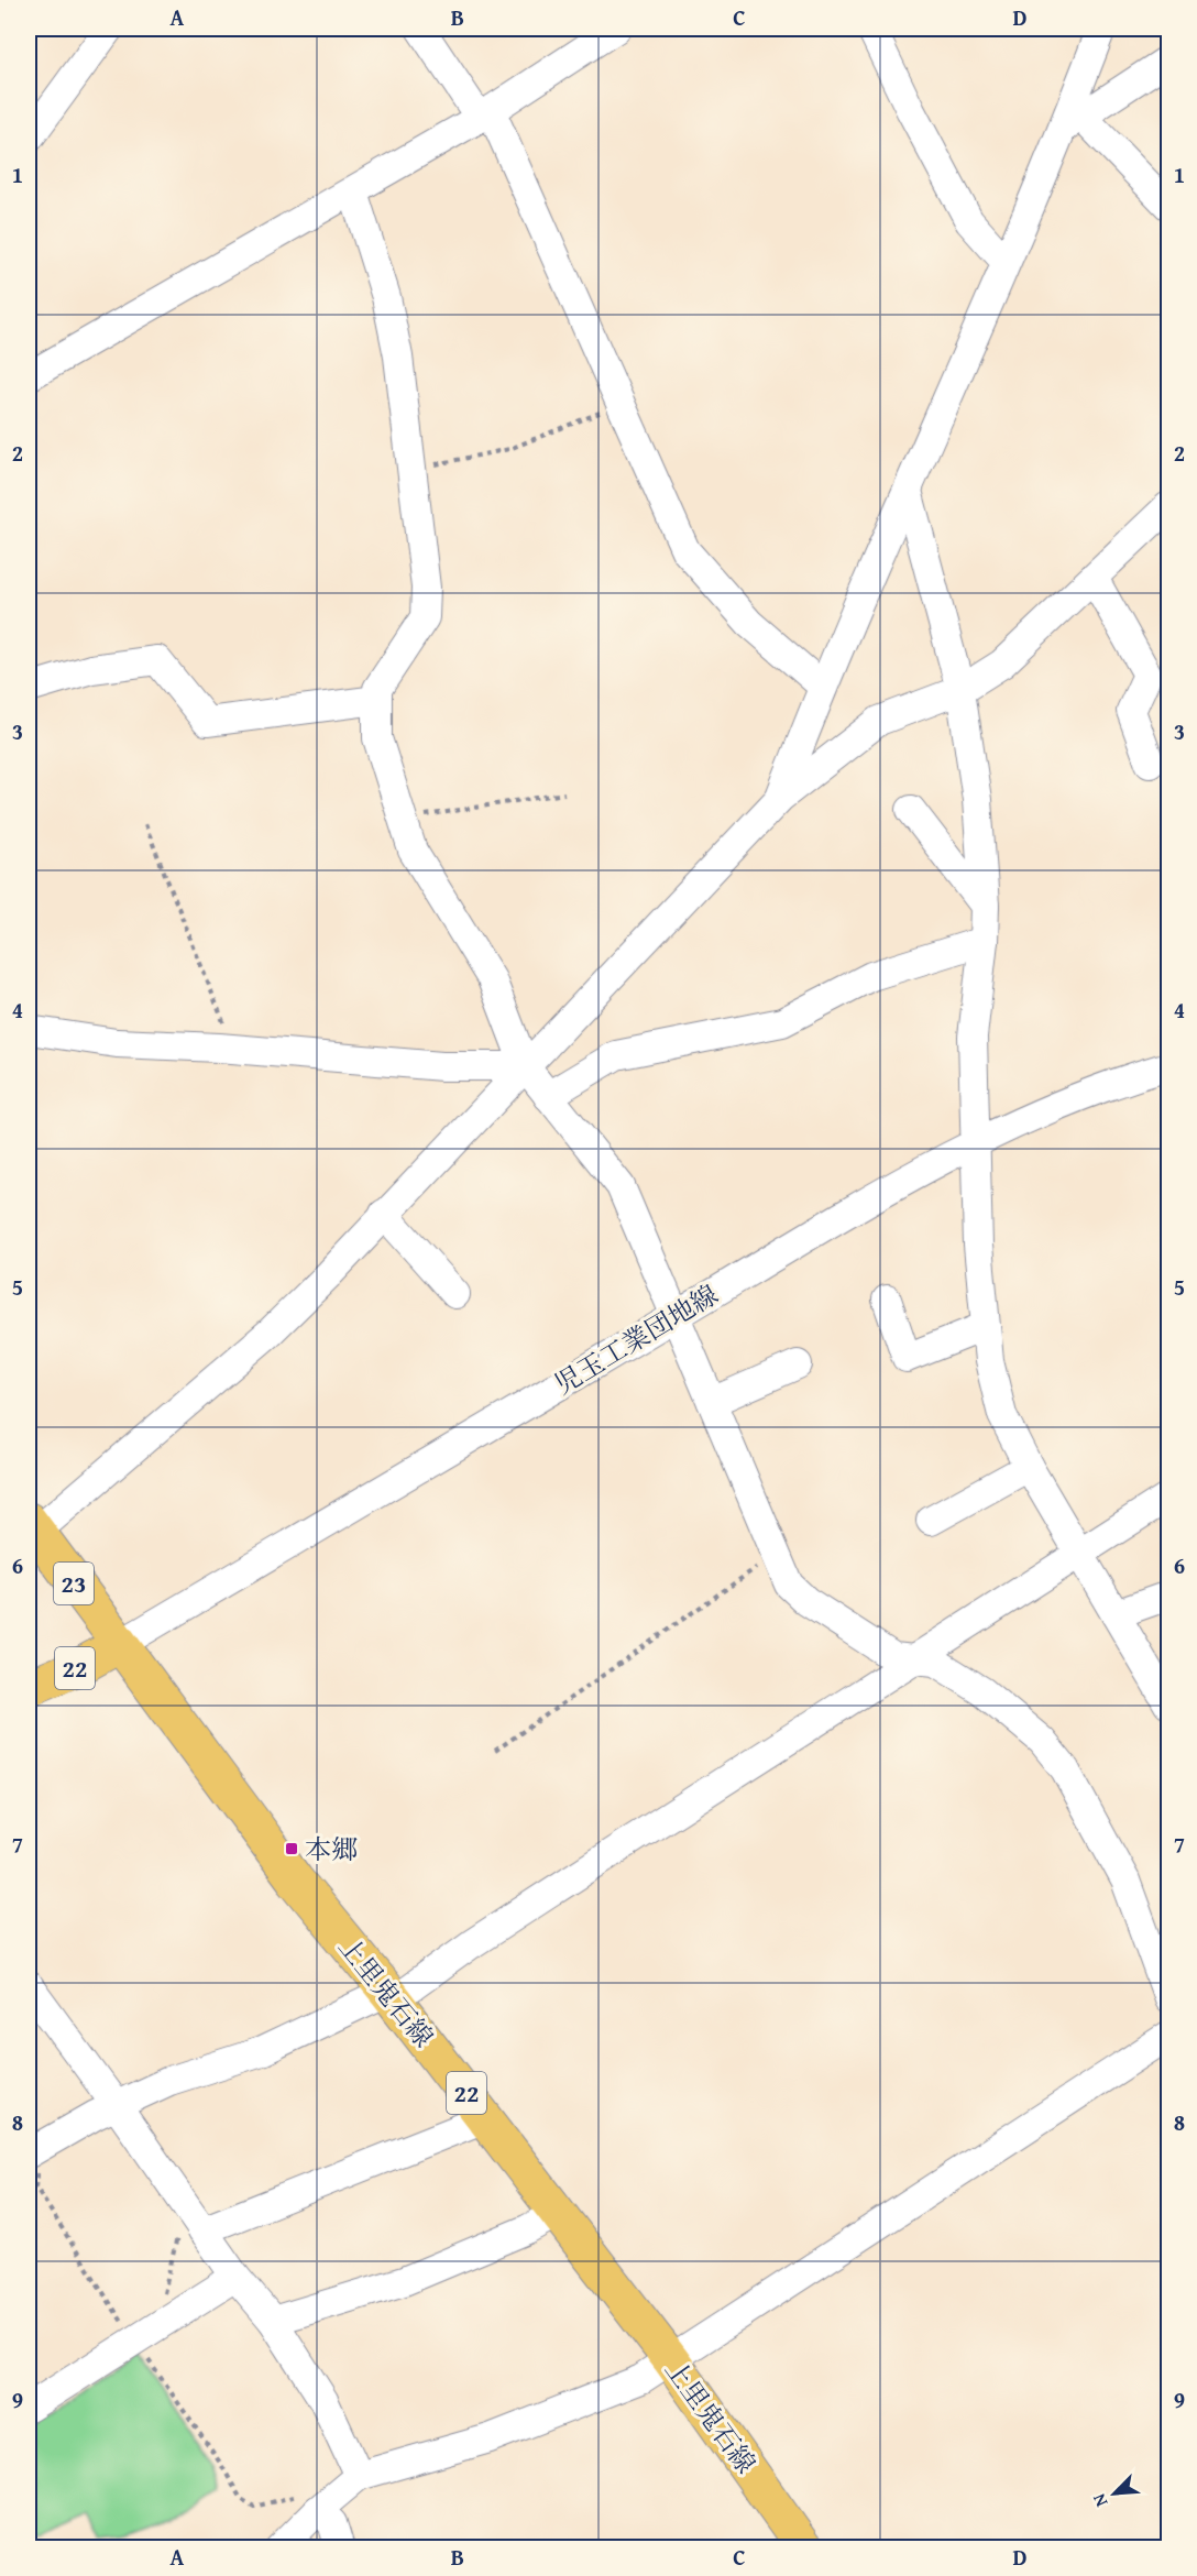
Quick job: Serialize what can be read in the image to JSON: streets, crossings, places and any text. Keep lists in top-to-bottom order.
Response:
{
  "streets": {
    "main road": ["23", "22", "上里鬼石線"],
    "street": ["児玉工業団地線"]
  },
  "crossings": [
    ["児玉工業団地線", "23"],
    ["児玉工業団地線", "22"],
    ["児玉工業団地線", "上里鬼石線"],
    ["23", "22"],
    ["23", "上里鬼石線"],
    ["22", "上里鬼石線"]
  ],
  "places": {
    "transit": ["本郷"]
  },
  "north": "bottom left",
  "grid": {
    "columns": [
      "A",
      "B",
      "C",
      "D"
    ],
    "rows": [
      "1",
      "2",
      "3",
      "4",
      "5",
      "6",
      "7",
      "8",
      "9"
    ]
  }
}
